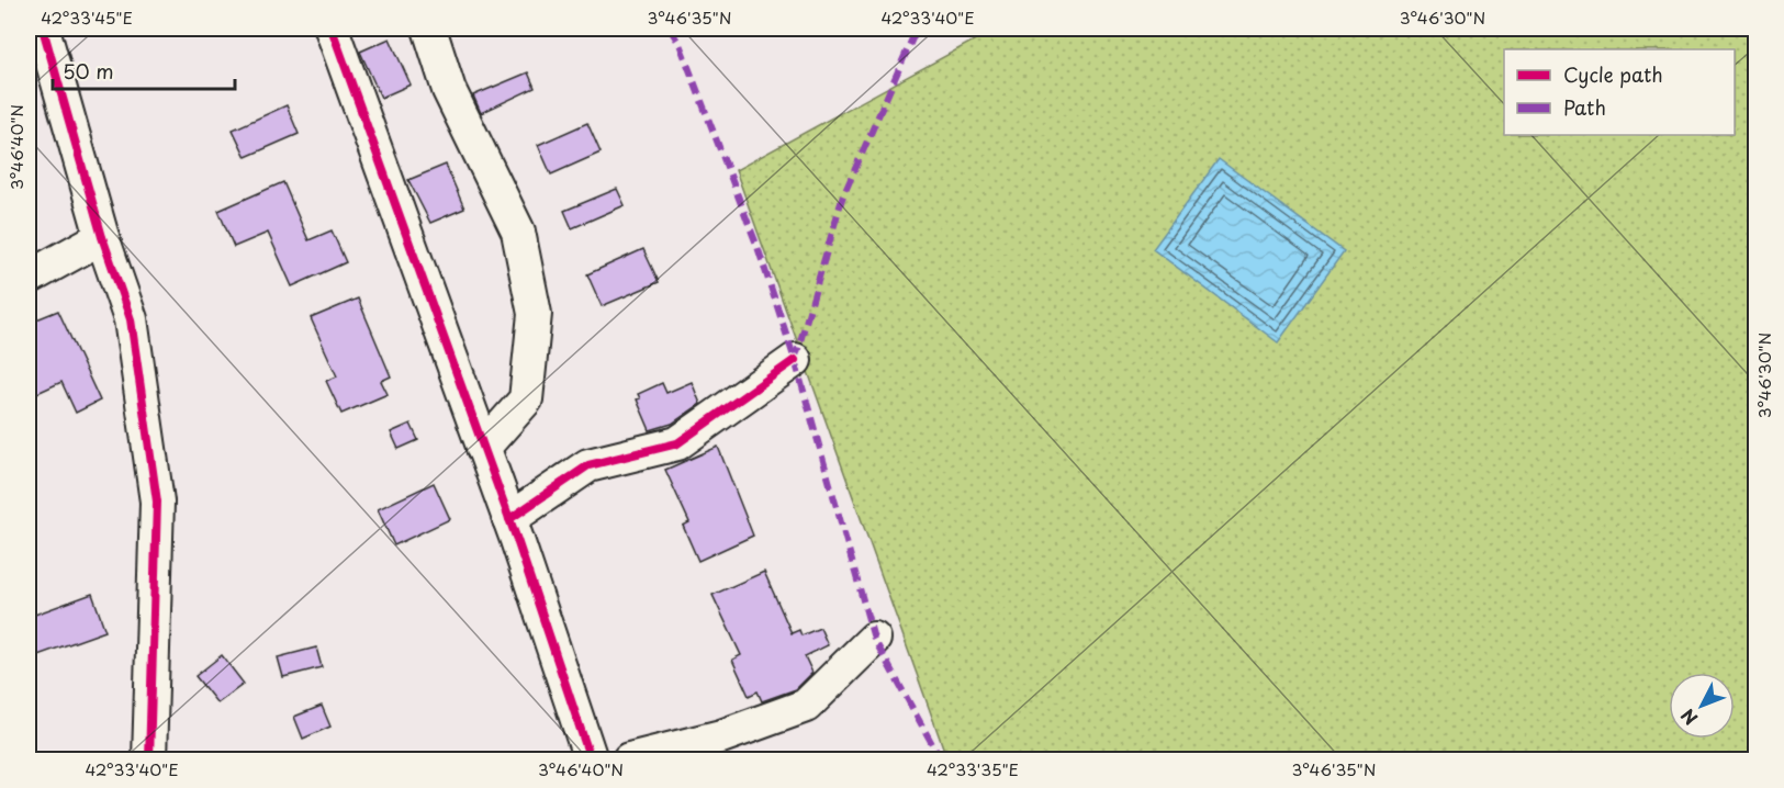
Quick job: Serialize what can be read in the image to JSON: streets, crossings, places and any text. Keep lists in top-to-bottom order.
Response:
{
  "legend": ["Cycle path", "Path"],
  "scale_bar": "50 m",
  "north": "bottom left",
  "coordinates": [
    "42°33'45\"E",
    "3°46'35\"N",
    "42°33'40\"E",
    "3°46'30\"N",
    "3°46'40\"N",
    "42°33'35\"E"
  ]
}
